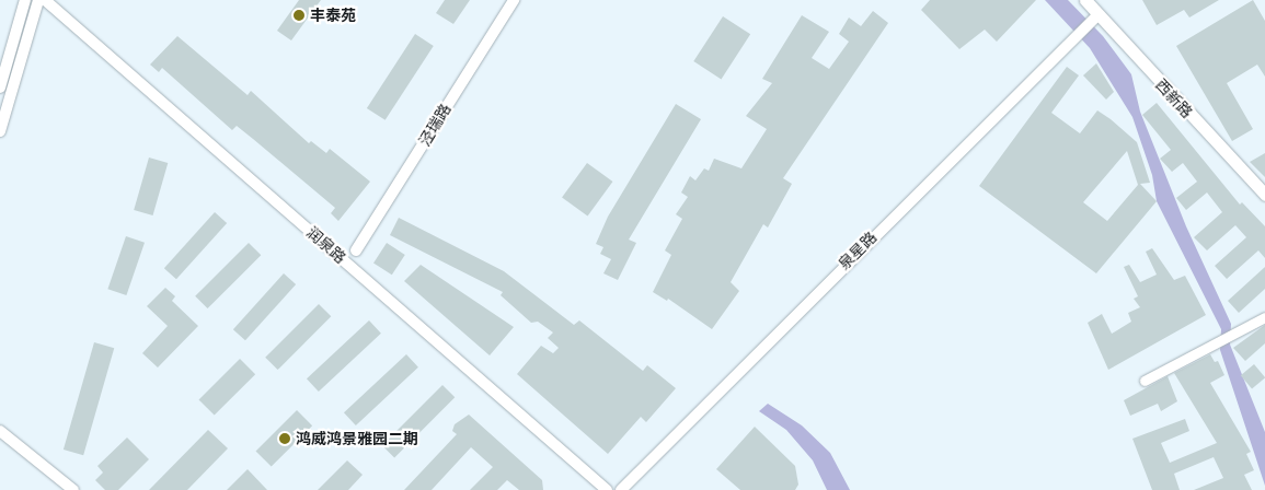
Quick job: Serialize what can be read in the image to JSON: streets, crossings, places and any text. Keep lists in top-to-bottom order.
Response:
{
  "streets": {
    "main road": ["西新路"],
    "street": ["泾瑞路", "润泉路", "泉星路"]
  },
  "crossings": [
    ["西新路", "泉星路"]
  ],
  "places": ["丰泰苑", "鸿威鸿景雅园二期"]
}
